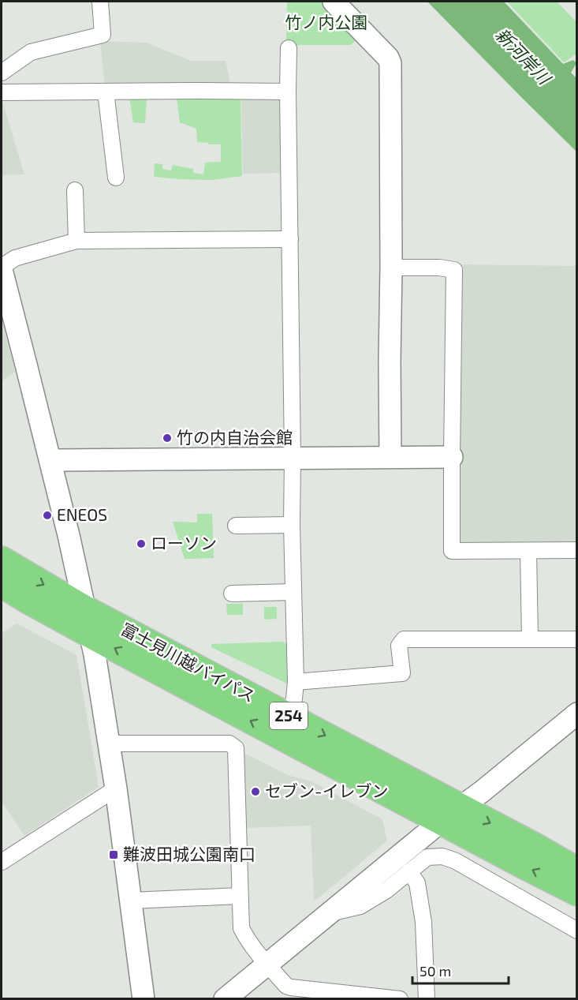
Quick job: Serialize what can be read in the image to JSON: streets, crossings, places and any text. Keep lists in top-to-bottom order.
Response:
{
  "streets": {
    "highway": ["富士見川越バイパス", "254"]
  },
  "water": ["新河岸川"],
  "parks": ["竹ノ内公園"],
  "places": {
    "other": [
      "竹の内自治会館",
      "ENEOS",
      "ローソン",
      "セブン-イレブン"
    ],
    "transit": ["難波田城公園南口"]
  },
  "scale_bar": "50 m"
}
